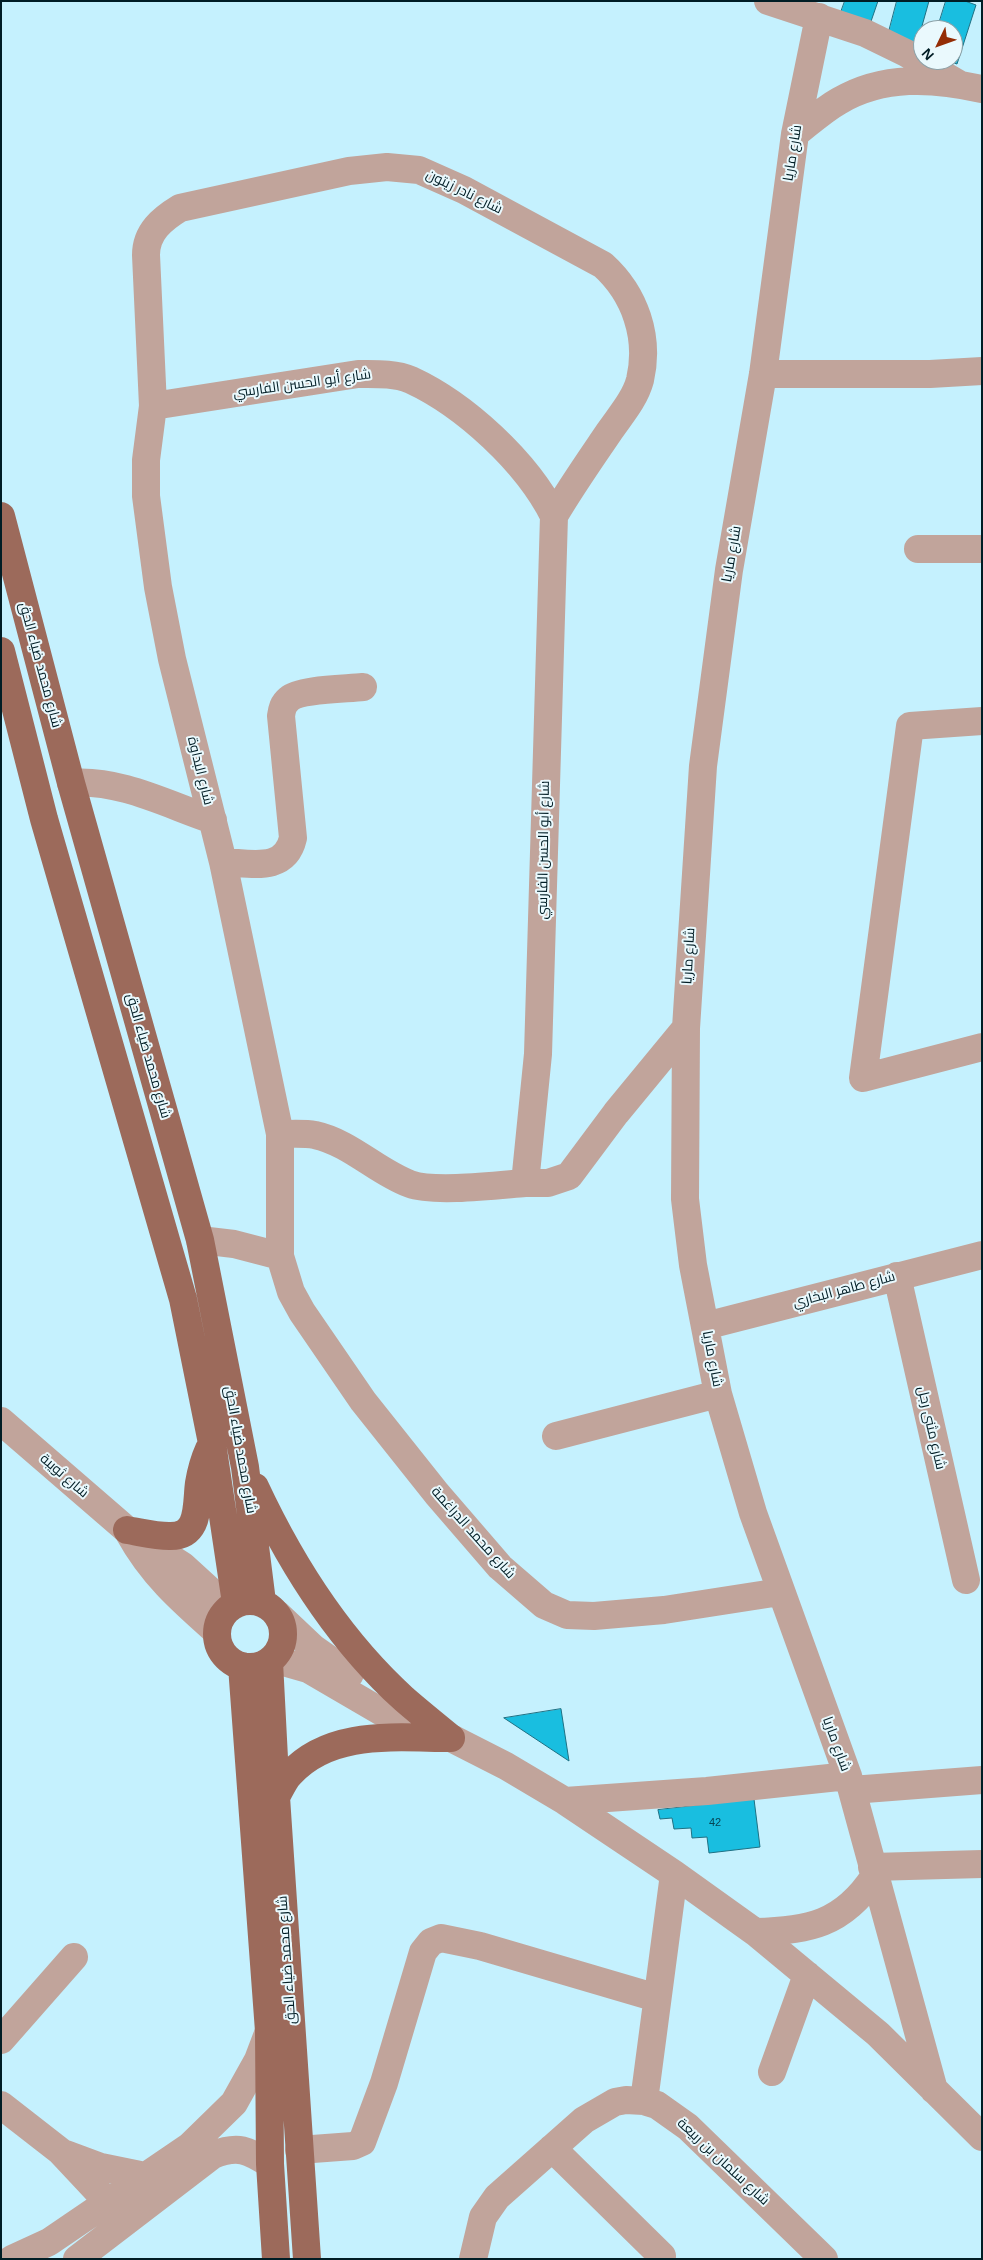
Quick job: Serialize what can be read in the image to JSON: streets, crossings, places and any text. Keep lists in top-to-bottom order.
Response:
{
  "streets": {
    "main road": ["شارع محمد ضياء الحق"],
    "street": [
      "شارع ماريا",
      "شارع نادر زيتون",
      "شارع أبو الحسن الفارسي",
      "شارع البداوة",
      "شارع طاهر البخاري",
      "شارع مثنى رجل",
      "شارع ثويبة",
      "شارع محمد الدراغمة",
      "شارع سلمان بن ربيعة"
    ]
  },
  "crossings": [
    ["شارع ماريا", "شارع طاهر البخاري"],
    ["شارع ماريا", "شارع محمد الدراغمة"],
    ["شارع نادر زيتون", "شارع أبو الحسن الفارسي"],
    ["شارع نادر زيتون", "شارع البداوة"],
    ["شارع أبو الحسن الفارسي", "شارع البداوة"],
    ["شارع محمد ضياء الحق", "شارع ثويبة"],
    ["شارع طاهر البخاري", "شارع مثنى رجل"]
  ],
  "house_numbers": ["42"],
  "north": "bottom left"
}
